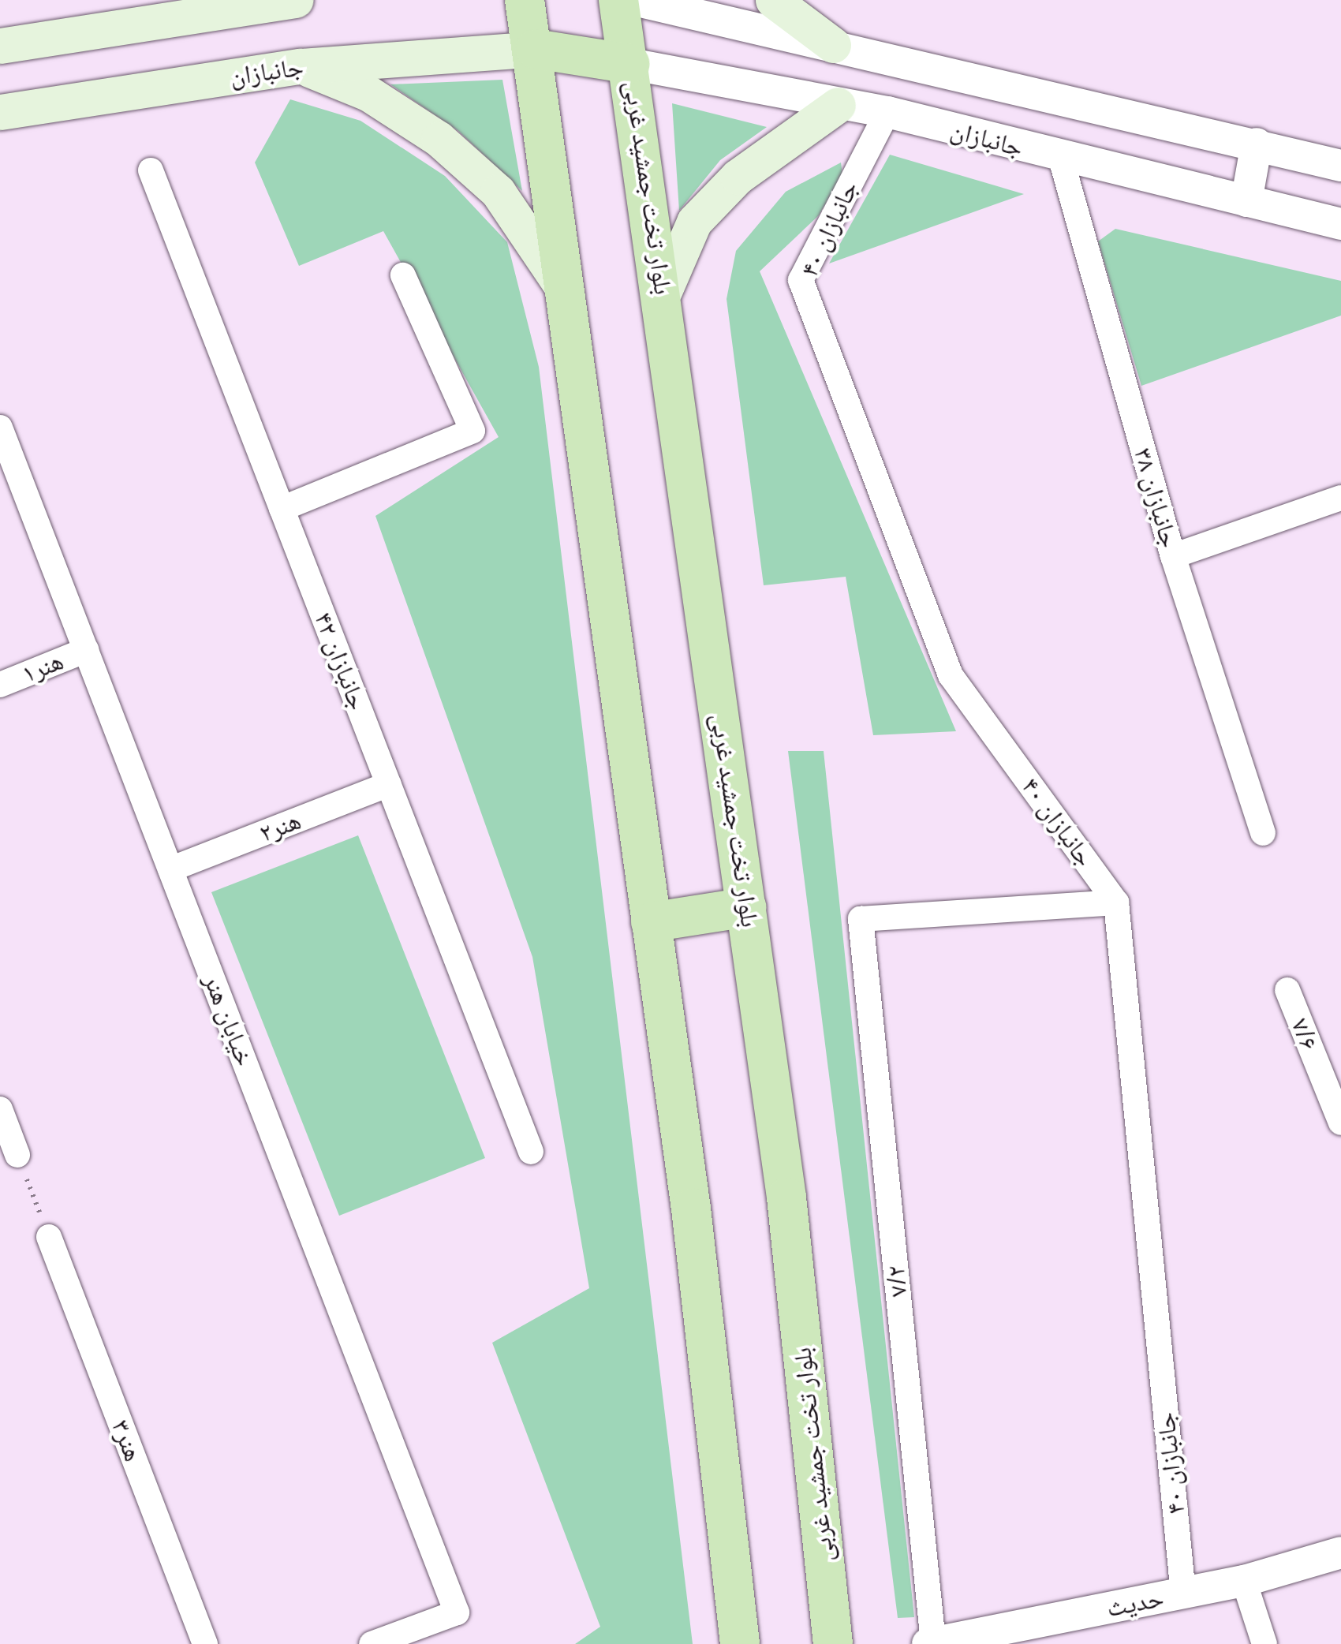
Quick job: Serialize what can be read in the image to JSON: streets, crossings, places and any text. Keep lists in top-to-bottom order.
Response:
{
  "streets": {
    "main road": ["جانبازان", "بلوار تخت جمشید غربی"],
    "street": [
      "۴۰ جانبازان",
      "۳۸ جانبازان",
      "۴۲ جانبازان",
      "هنر۱",
      "هنر۲",
      "خیابان هنر",
      "۷/۶",
      "۷/۲",
      "هنر۳",
      "حدیث"
    ]
  },
  "crossings": [
    ["جانبازان", "بلوار تخت جمشید غربی"],
    ["جانبازان", "۴۰ جانبازان"],
    ["جانبازان", "۳۸ جانبازان"],
    ["۴۰ جانبازان", "۷/۲"],
    ["۴۰ جانبازان", "حدیث"],
    ["۴۲ جانبازان", "هنر۲"],
    ["هنر۱", "خیابان هنر"],
    ["هنر۲", "خیابان هنر"],
    ["۷/۲", "حدیث"]
  ]
}
